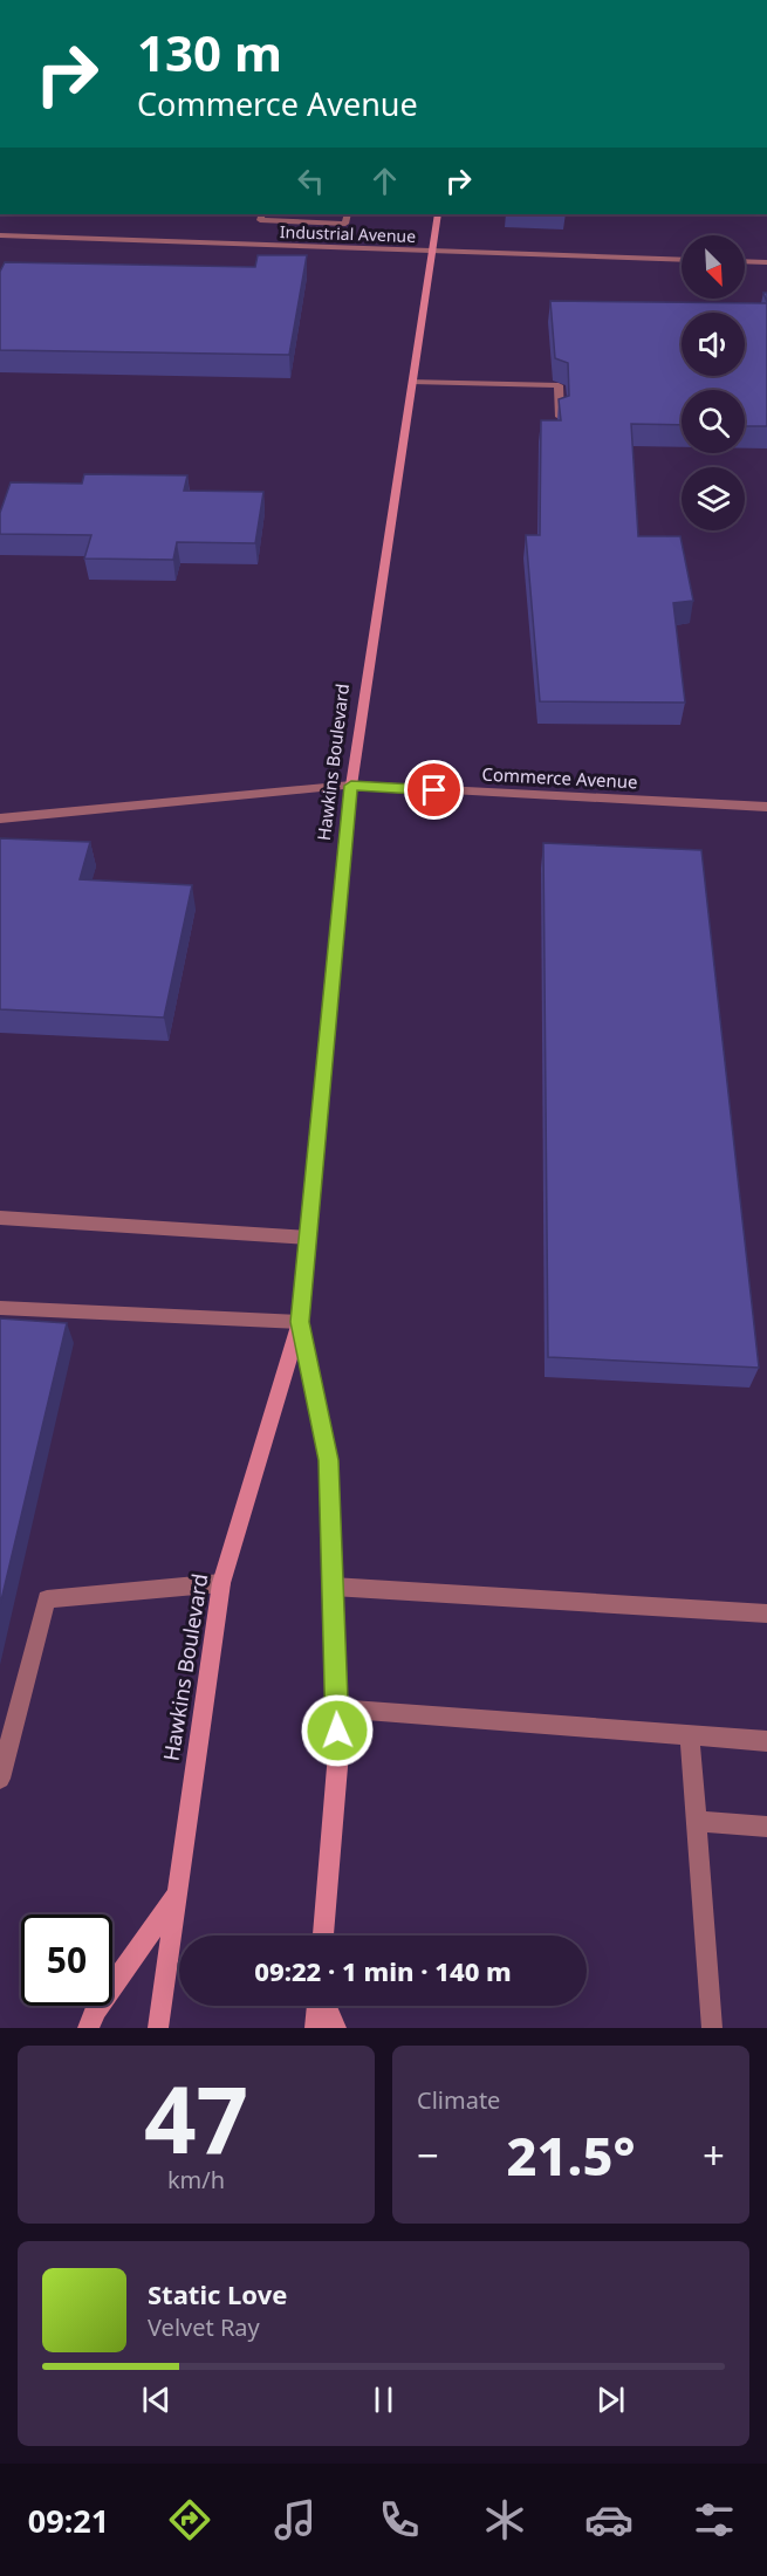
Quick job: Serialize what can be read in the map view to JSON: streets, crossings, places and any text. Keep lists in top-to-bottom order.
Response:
{
  "streets": {
    "main road": ["Hawkins Boulevard"],
    "street": ["Industrial Avenue", "Commerce Avenue"]
  },
  "crossings": [
    ["Industrial Avenue", "Hawkins Boulevard"],
    ["Hawkins Boulevard", "Commerce Avenue"]
  ],
  "north": "bottom right",
  "page": {
    "turn": ["130 m", "Commerce Avenue"],
    "limit": "50",
    "trip": "09:22 · 1 min · 140 m",
    "tile": [
      ["47", "km/h"],
      "Climate"
    ],
    "heat": ["−", "21.5°", "+"],
    "song": ["Static Love", "Velvet Ray"],
    "tabs": "09:21"
  }
}
